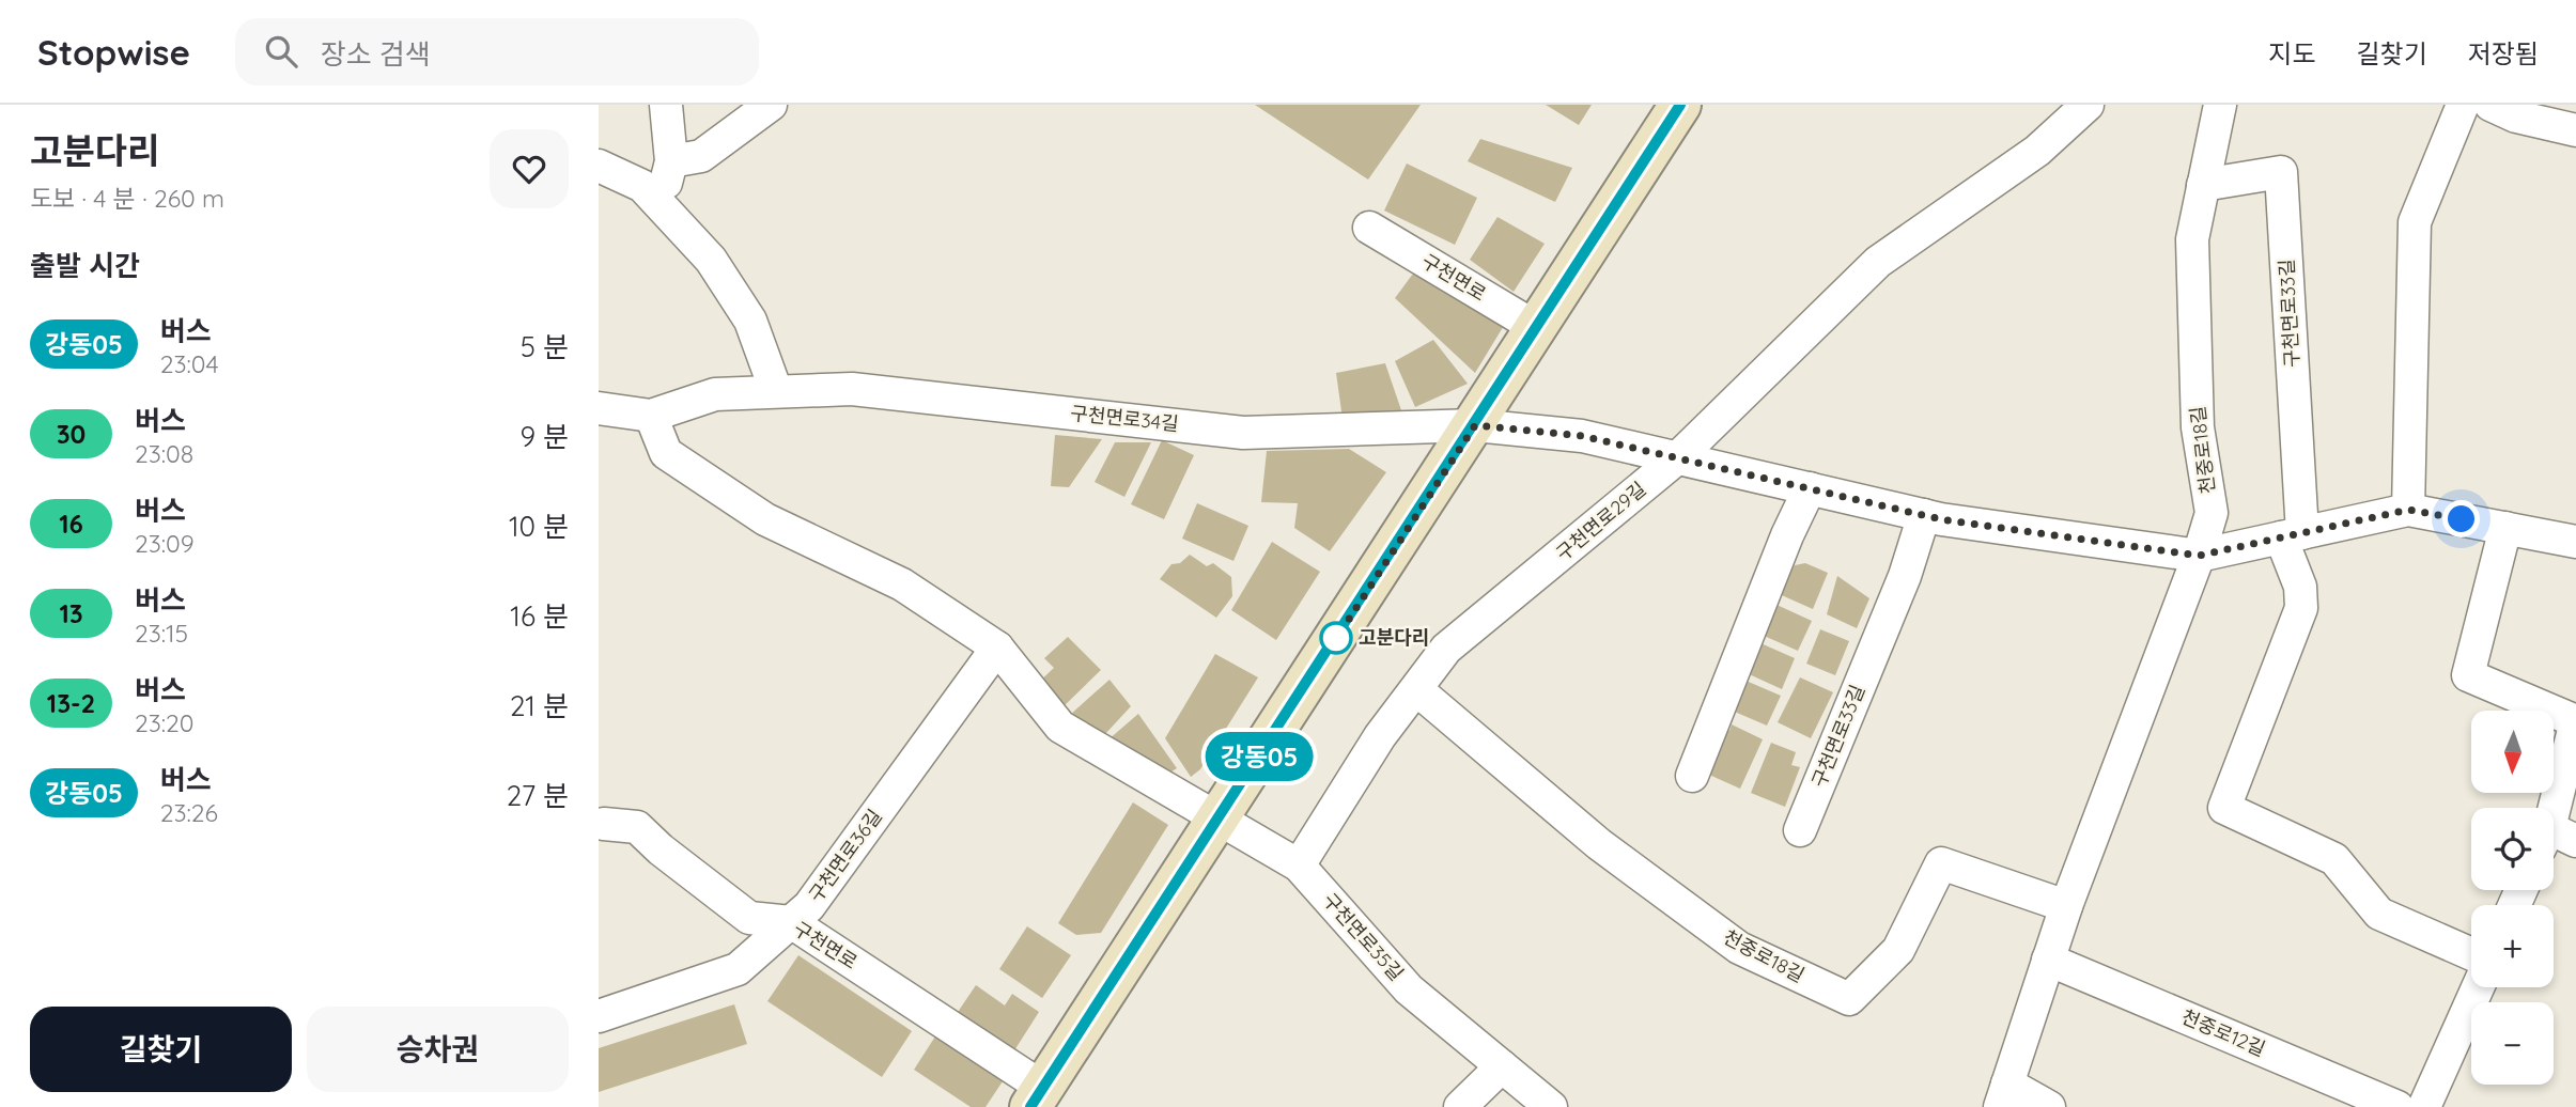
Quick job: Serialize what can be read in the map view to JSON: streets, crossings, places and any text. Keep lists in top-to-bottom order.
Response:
{
  "streets": {
    "main road": ["구천면로"],
    "street": [
      "구천면로33길",
      "구천면로34길",
      "천중로18길",
      "구천면로29길",
      "구천면로36길",
      "구천면로35길",
      "천중로12길"
    ]
  },
  "crossings": [
    ["구천면로", "구천면로34길"],
    ["구천면로", "구천면로36길"],
    ["구천면로", "구천면로35길"],
    ["구천면로33길", "천중로18길"],
    ["천중로18길", "구천면로29길"],
    ["천중로18길", "천중로12길"],
    ["구천면로29길", "구천면로35길"]
  ],
  "places": ["고분다리"],
  "lines": ["bus line 강동05"],
  "north": "bottom",
  "page": {
    "header": "Stopwise",
    "search": "장소 검색",
    "nav": ["지도", "길찾기", "저장됨"],
    "heading": [
      ["고분다리", "도보 · 4 분 · 260 m"],
      "출발 시간"
    ],
    "on_map": "강동05",
    "list": [
      {
        "mark": "강동05",
        "name": "버스",
        "note": "23:04",
        "value": "5 분"
      },
      {
        "mark": "30",
        "name": "버스",
        "note": "23:08",
        "value": "9 분"
      },
      {
        "mark": "16",
        "name": "버스",
        "note": "23:09",
        "value": "10 분"
      },
      {
        "mark": "13",
        "name": "버스",
        "note": "23:15",
        "value": "16 분"
      },
      {
        "mark": "13-2",
        "name": "버스",
        "note": "23:20",
        "value": "21 분"
      },
      {
        "mark": "강동05",
        "name": "버스",
        "note": "23:26",
        "value": "27 분"
      }
    ],
    "map_buttons": ["+", "−"],
    "buttons": ["길찾기", "승차권"]
  }
}
